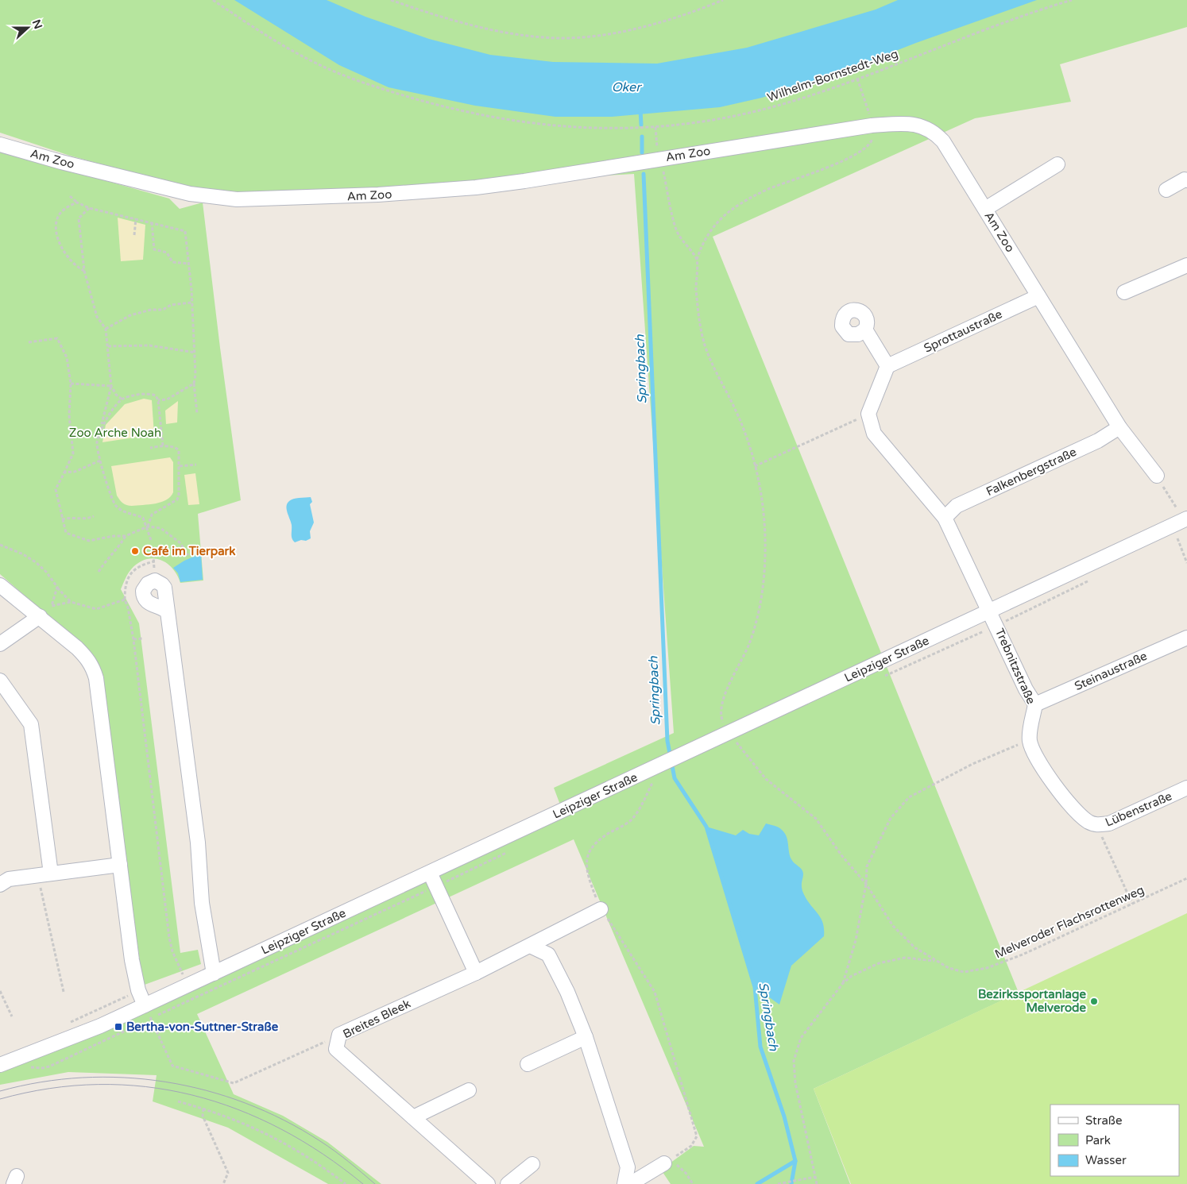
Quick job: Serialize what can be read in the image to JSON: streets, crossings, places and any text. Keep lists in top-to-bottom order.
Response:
{
  "streets": {
    "street": [
      "Am Zoo",
      "Sprottaustraße",
      "Falkenbergstraße",
      "Leipziger Straße",
      "Trebnitzstraße",
      "Steinaustraße",
      "Lübenstraße",
      "Breites Bleek"
    ],
    "path": ["Wilhelm-Bornstedt-Weg", "Melveroder Flachsrottenweg"]
  },
  "crossings": [
    ["Am Zoo", "Sprottaustraße"],
    ["Am Zoo", "Falkenbergstraße"],
    ["Am Zoo", "Melveroder Flachsrottenweg"],
    ["Falkenbergstraße", "Trebnitzstraße"],
    ["Leipziger Straße", "Trebnitzstraße"],
    ["Leipziger Straße", "Melveroder Flachsrottenweg"],
    ["Trebnitzstraße", "Steinaustraße"],
    ["Trebnitzstraße", "Lübenstraße"]
  ],
  "water": ["Oker", "Springbach"],
  "parks": ["Zoo Arche Noah"],
  "places": {
    "other": ["Café im Tierpark", "Bezirkssportanlage Melverode"],
    "transit": ["Bertha-von-Suttner-Straße"]
  },
  "legend": ["Straße", "Park", "Wasser"],
  "north": "right"
}
